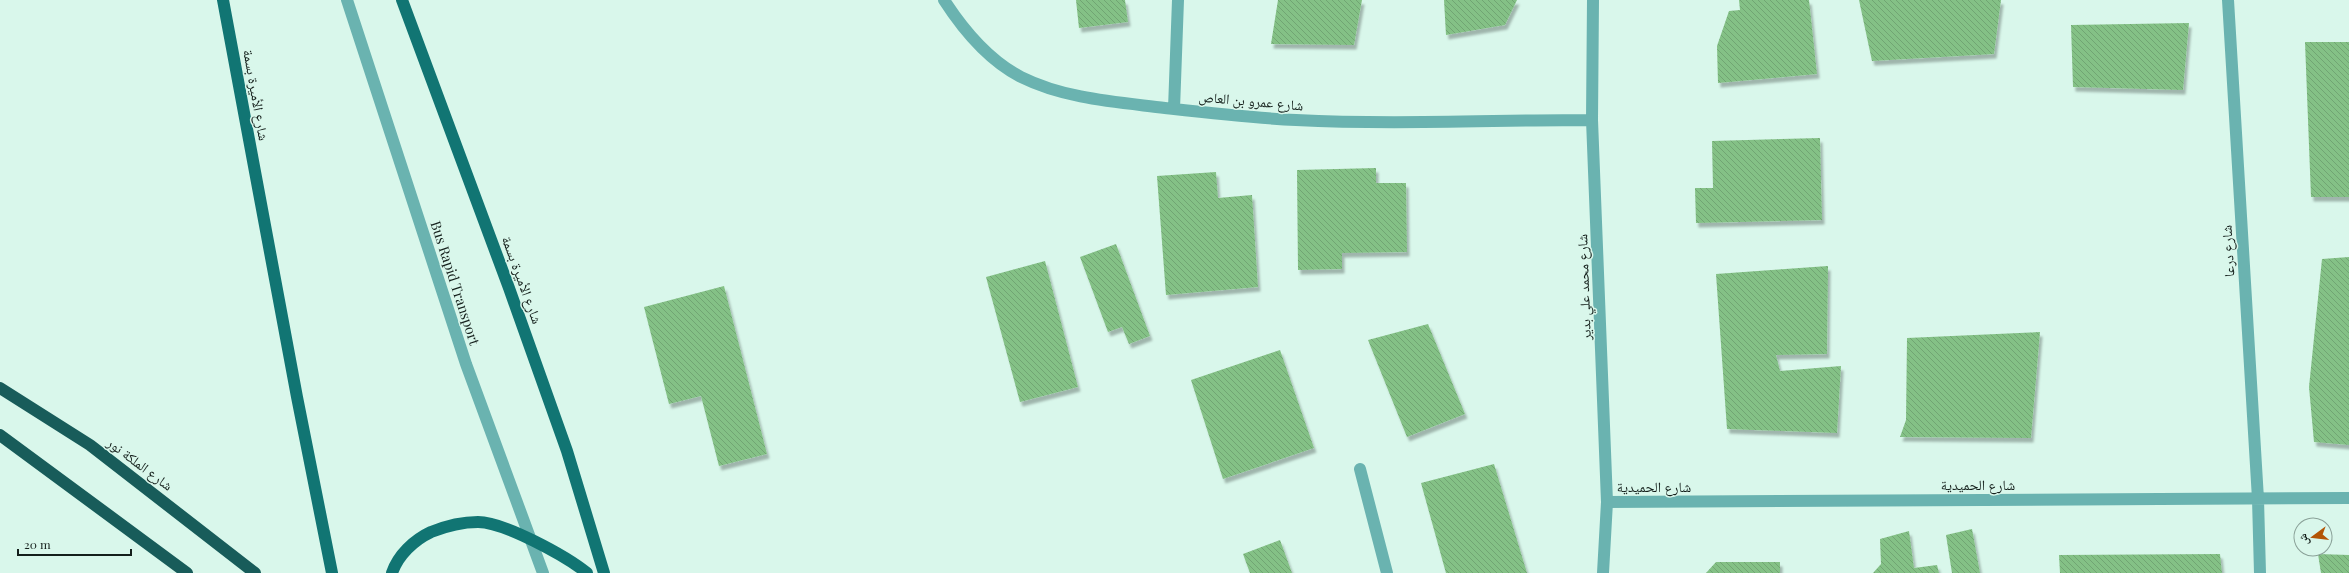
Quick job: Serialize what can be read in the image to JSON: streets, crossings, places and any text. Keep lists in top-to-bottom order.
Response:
{
  "streets": {
    "highway": ["شارع الملكة نور"],
    "main road": ["شارع الأميرة بسمة"],
    "street": [
      "شارع عمرو بن العاص",
      "شارع درعا",
      "Bus Rapid Transport",
      "شارع محمد علي بدير",
      "شارع الحميدية"
    ]
  },
  "crossings": [
    ["شارع عمرو بن العاص", "شارع محمد علي بدير"],
    ["شارع درعا", "شارع الحميدية"],
    ["شارع محمد علي بدير", "شارع الحميدية"]
  ],
  "scale_bar": "20 m",
  "north": "left"
}
